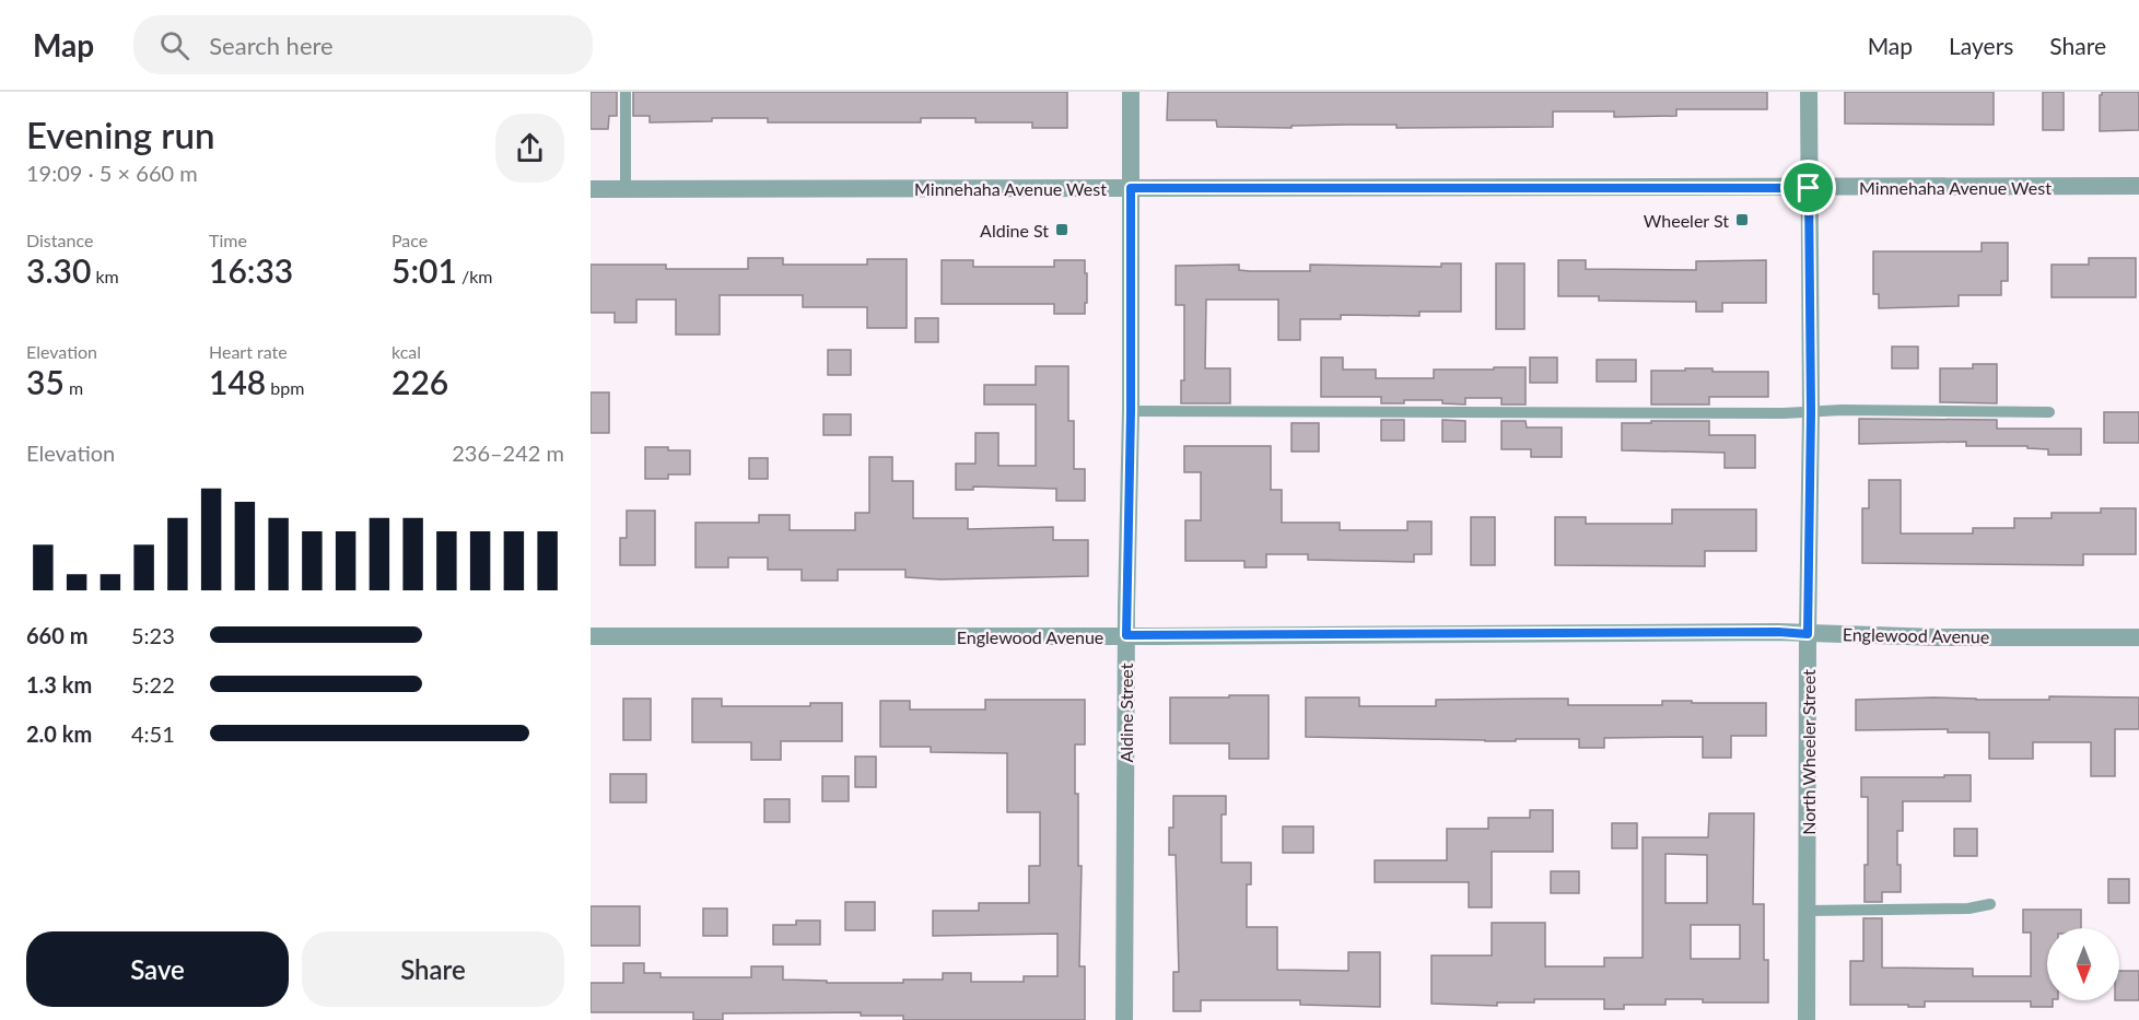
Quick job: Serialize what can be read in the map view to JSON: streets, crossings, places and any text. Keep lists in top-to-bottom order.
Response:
{
  "streets": {
    "street": [
      "Minnehaha Avenue West",
      "Englewood Avenue",
      "Aldine Street",
      "North Wheeler Street"
    ]
  },
  "crossings": [
    ["Minnehaha Avenue West", "Aldine Street"],
    ["Minnehaha Avenue West", "North Wheeler Street"],
    ["Englewood Avenue", "Aldine Street"],
    ["Englewood Avenue", "North Wheeler Street"]
  ],
  "places": {
    "transit": ["Wheeler St", "Aldine St"]
  },
  "north": "bottom",
  "page": {
    "header": "Map",
    "search": "Search here",
    "nav": ["Map", "Layers", "Share"],
    "heading": ["Evening run", "19:09 · 5 × 660 m"],
    "stats": [
      ["Distance", "3.30 km"],
      ["Time", "16:33"],
      ["Pace", "5:01 /km"],
      ["Elevation", "35 m"],
      ["Heart rate", "148 bpm"],
      ["kcal", "226"]
    ],
    "chart": ["Elevation", "236–242 m"],
    "list": [
      {
        "name": "660 m",
        "note": "5:23"
      },
      {
        "name": "1.3 km",
        "note": "5:22"
      },
      {
        "name": "2.0 km",
        "note": "4:51"
      }
    ],
    "buttons": ["Save", "Share"]
  }
}
